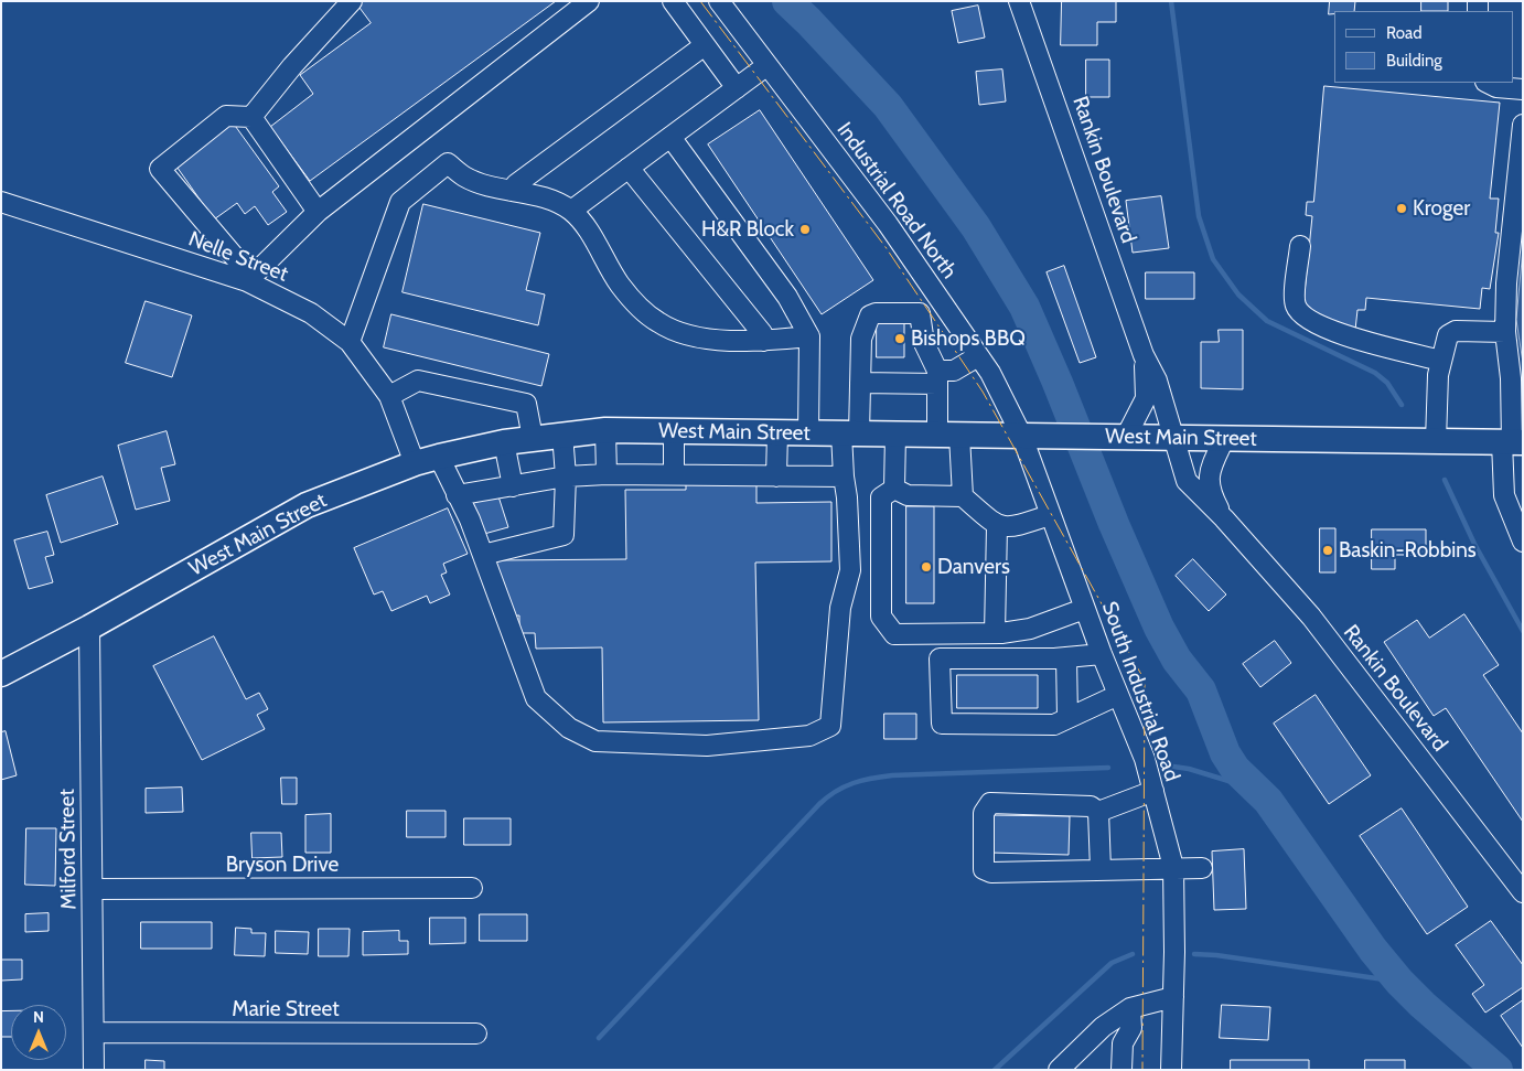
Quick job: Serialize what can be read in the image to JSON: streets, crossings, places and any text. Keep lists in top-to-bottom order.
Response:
{
  "streets": {
    "main road": ["West Main Street"],
    "street": [
      "Rankin Boulevard",
      "Industrial Road North",
      "Nelle Street",
      "South Industrial Road",
      "Milford Street",
      "Bryson Drive",
      "Marie Street"
    ]
  },
  "crossings": [
    ["Rankin Boulevard", "West Main Street"],
    ["Industrial Road North", "West Main Street"],
    ["Industrial Road North", "South Industrial Road"],
    ["Nelle Street", "West Main Street"],
    ["West Main Street", "South Industrial Road"],
    ["West Main Street", "Milford Street"],
    ["Milford Street", "Bryson Drive"],
    ["Milford Street", "Marie Street"]
  ],
  "places": [
    "Kroger",
    "H&R Block",
    "Bishops BBQ",
    "Baskin-Robbins",
    "Danvers"
  ],
  "legend": ["Road", "Building"],
  "north": "top"
}
